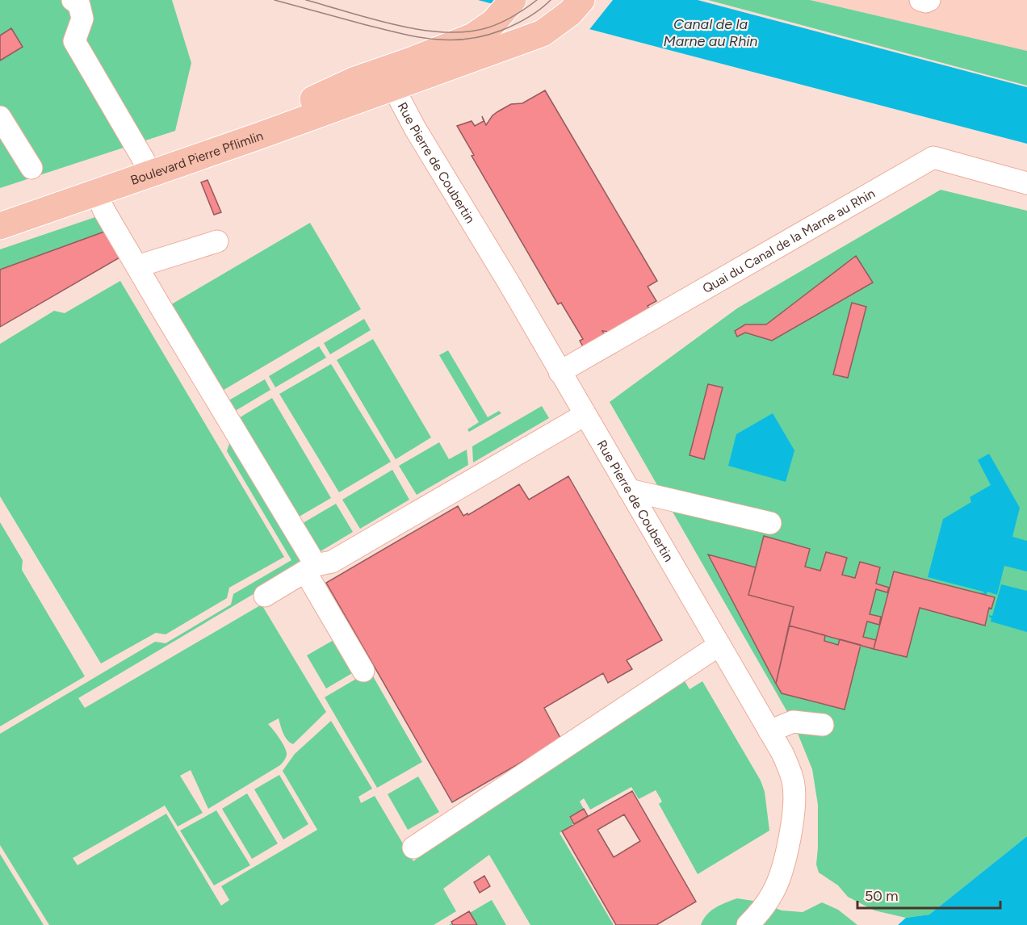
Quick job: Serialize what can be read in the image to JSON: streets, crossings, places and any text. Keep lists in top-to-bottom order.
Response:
{
  "streets": {
    "main road": ["Boulevard Pierre Pflimlin"],
    "street": ["Rue Pierre de Coubertin", "Quai du Canal de la Marne au Rhin"]
  },
  "crossings": [
    ["Boulevard Pierre Pflimlin", "Rue Pierre de Coubertin"],
    ["Rue Pierre de Coubertin", "Quai du Canal de la Marne au Rhin"]
  ],
  "water": ["Canal de la Marne au Rhin"],
  "scale_bar": "50 m"
}
